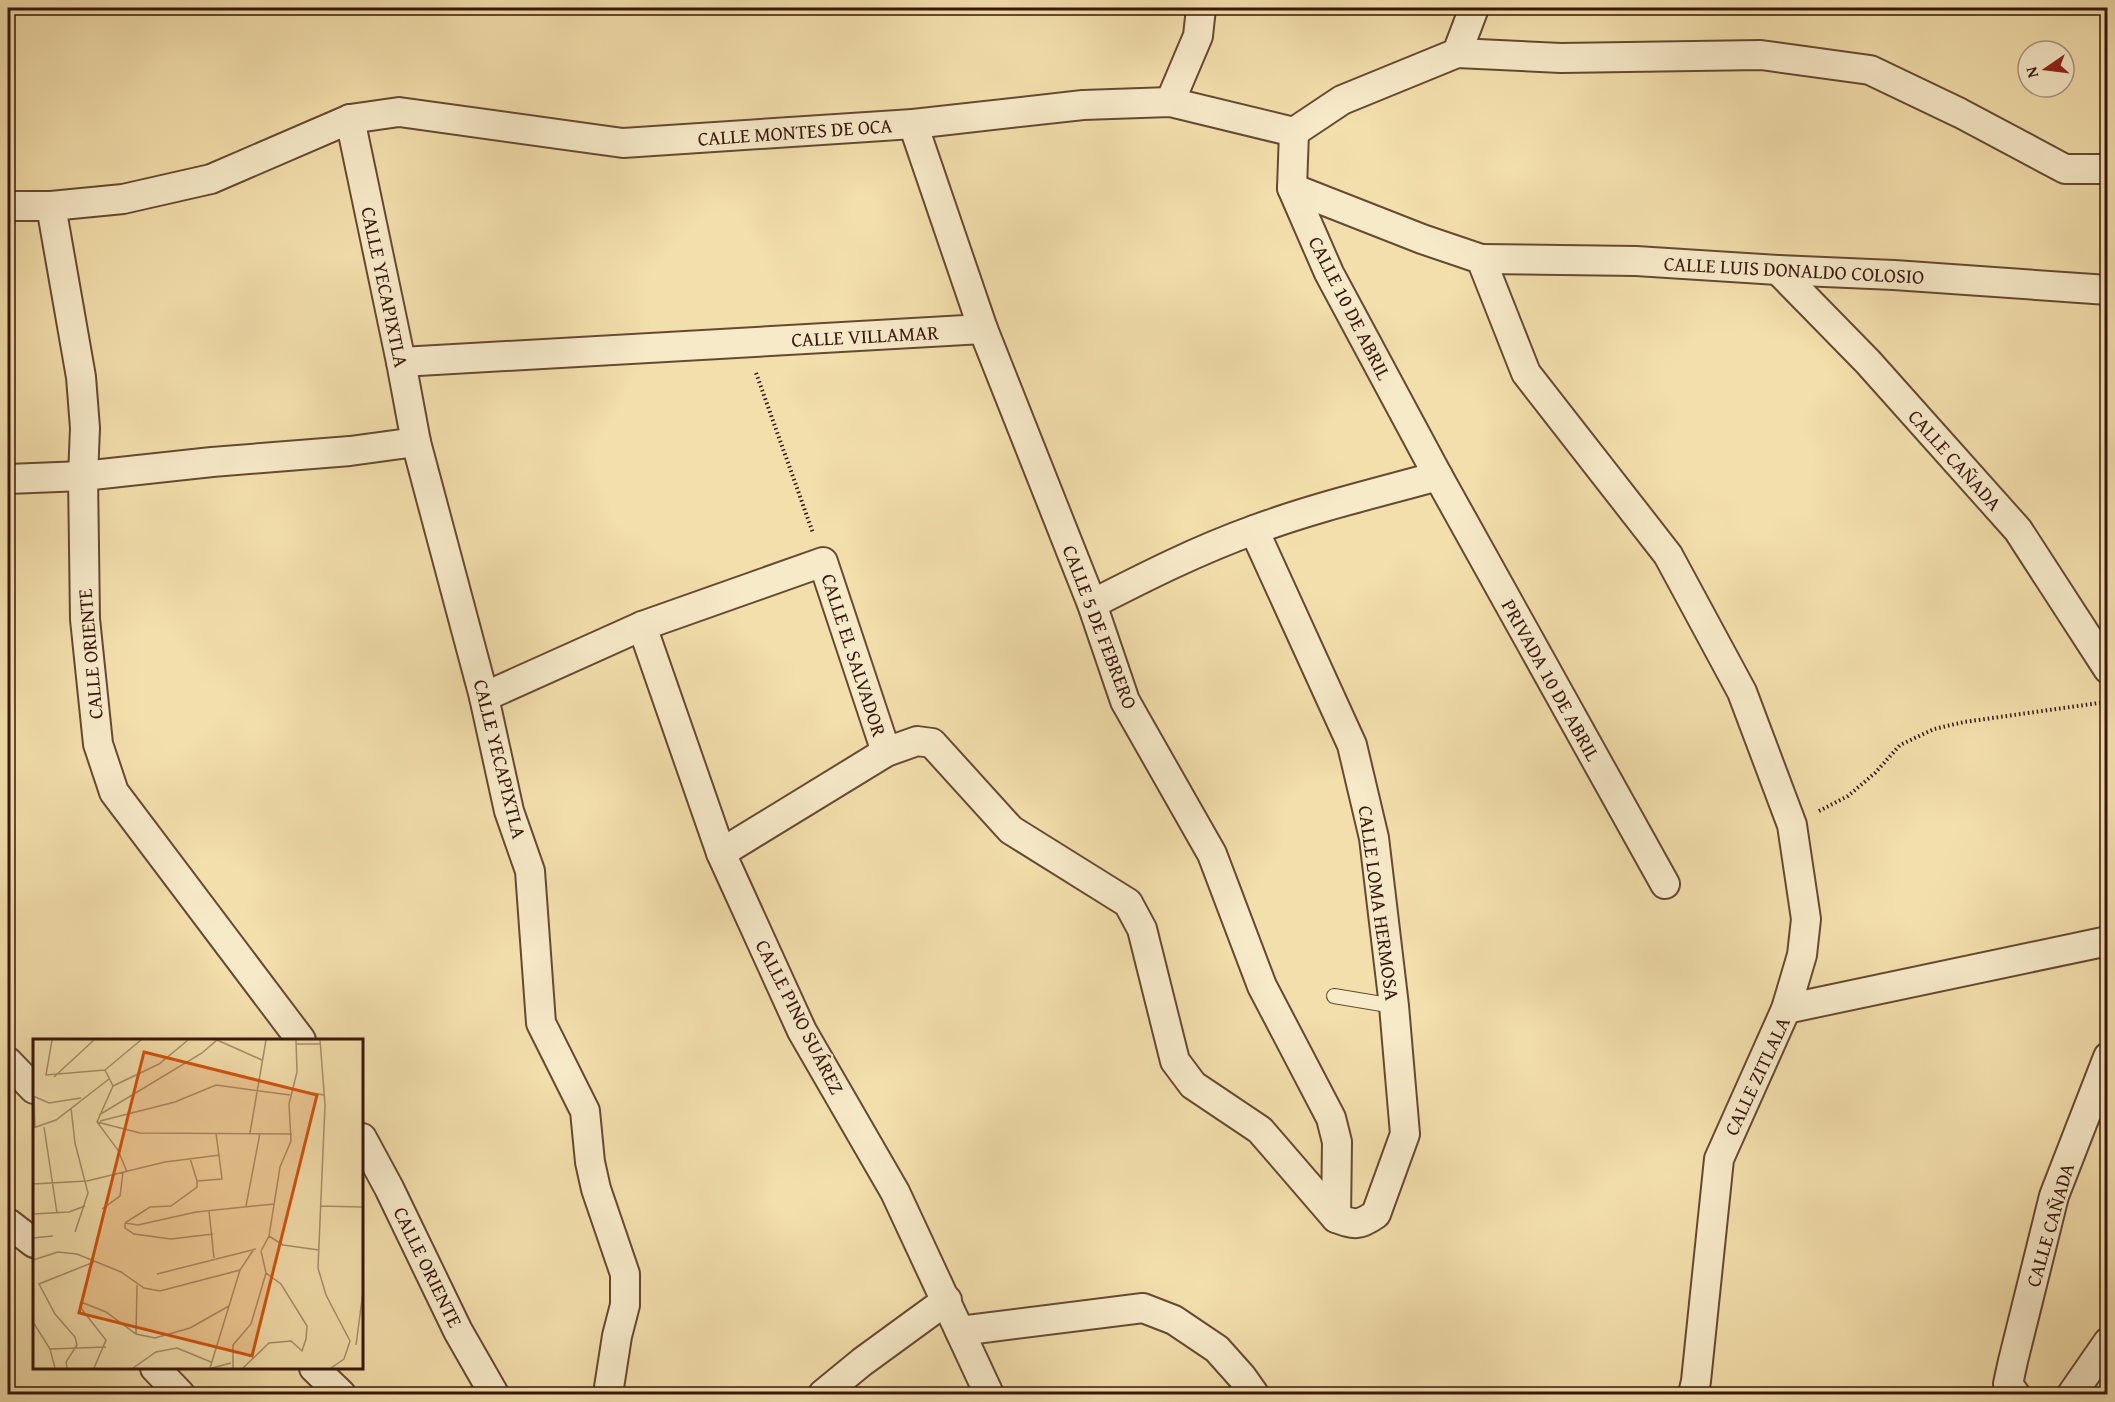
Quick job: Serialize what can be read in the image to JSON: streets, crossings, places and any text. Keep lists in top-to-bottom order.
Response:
{
  "streets": {
    "street": [
      "CALLE MONTES DE OCA",
      "CALLE LUIS DONALDO COLOSIO",
      "CALLE YECAPIXTLA",
      "CALLE 10 DE ABRIL",
      "CALLE VILLAMAR",
      "CALLE CAÑADA",
      "CALLE 5 DE FEBRERO",
      "CALLE ORIENTE",
      "CALLE EL SALVADOR",
      "PRIVADA 10 DE ABRIL",
      "CALLE LOMA HERMOSA",
      "CALLE PINO SUÁREZ",
      "CALLE ZITLALA"
    ]
  },
  "crossings": [
    ["CALLE MONTES DE OCA", "CALLE YECAPIXTLA"],
    ["CALLE MONTES DE OCA", "CALLE 10 DE ABRIL"],
    ["CALLE MONTES DE OCA", "CALLE 5 DE FEBRERO"],
    ["CALLE MONTES DE OCA", "CALLE ORIENTE"],
    ["CALLE LUIS DONALDO COLOSIO", "CALLE 10 DE ABRIL"],
    ["CALLE LUIS DONALDO COLOSIO", "CALLE CAÑADA"],
    ["CALLE YECAPIXTLA", "CALLE VILLAMAR"],
    ["CALLE 10 DE ABRIL", "PRIVADA 10 DE ABRIL"],
    ["CALLE VILLAMAR", "CALLE 5 DE FEBRERO"],
    ["CALLE VILLAMAR", "CALLE EL SALVADOR"],
    ["CALLE 5 DE FEBRERO", "CALLE EL SALVADOR"],
    ["CALLE 5 DE FEBRERO", "CALLE LOMA HERMOSA"],
    ["CALLE EL SALVADOR", "CALLE LOMA HERMOSA"]
  ],
  "north": "left"
}
